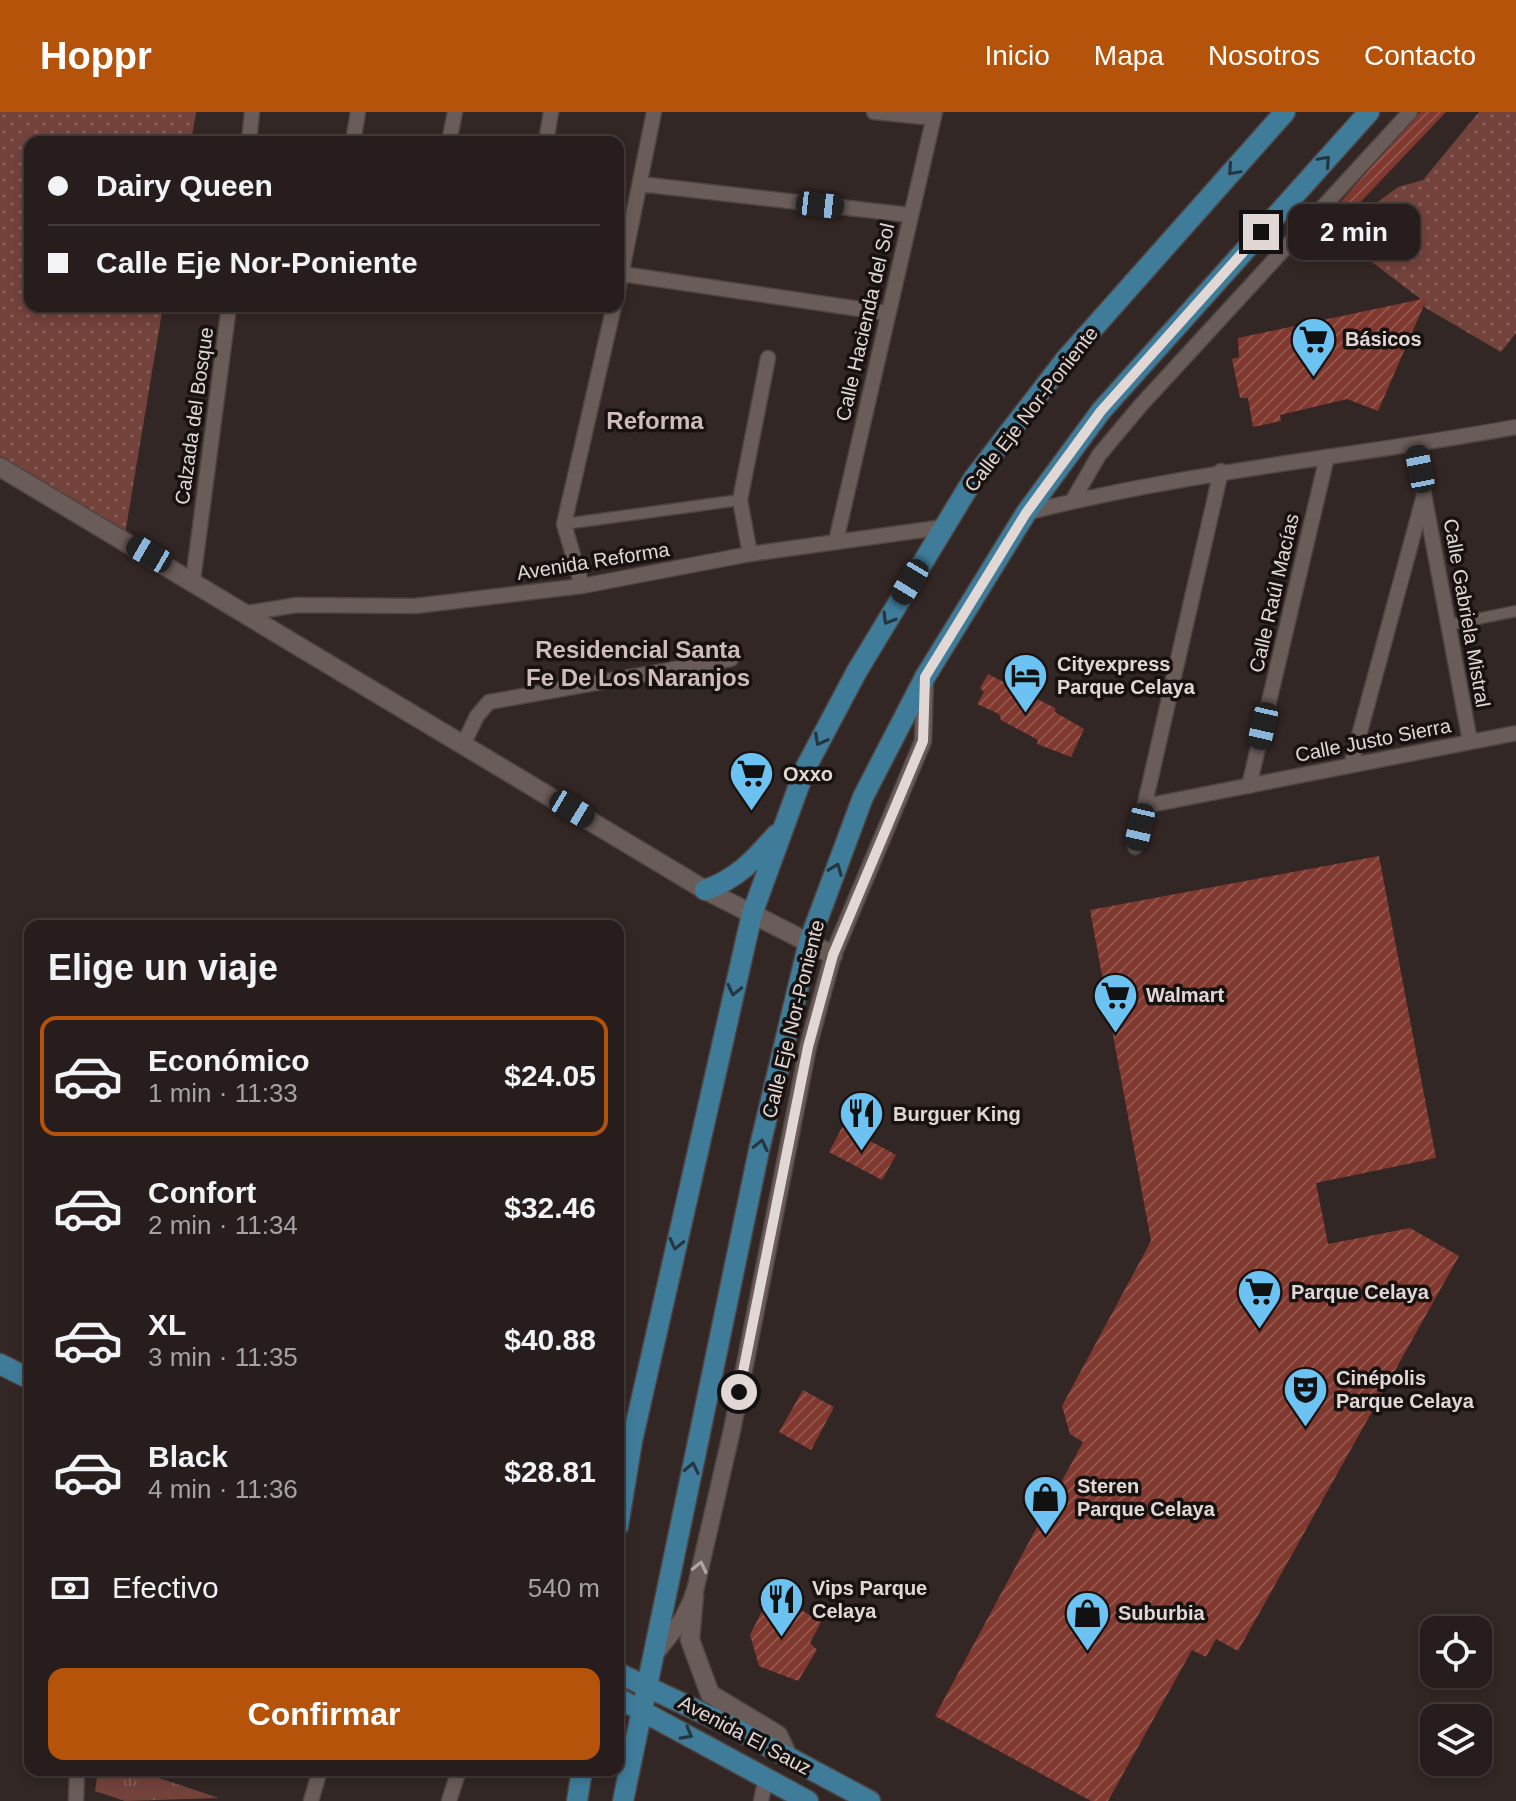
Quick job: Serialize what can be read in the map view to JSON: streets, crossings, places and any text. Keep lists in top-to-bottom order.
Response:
{
  "streets": {
    "main road": ["Calle Eje Nor-Poniente", "Avenida El Sauz"],
    "street": [
      "Calle Hacienda del Sol",
      "Calzada del Bosque",
      "Avenida Reforma",
      "Calle Raúl Macías",
      "Calle Gabriela Mistral",
      "Calle Justo Sierra"
    ]
  },
  "crossings": [
    ["Calle Hacienda del Sol", "Avenida Reforma"],
    ["Calle Eje Nor-Poniente", "Avenida Reforma"],
    ["Calle Eje Nor-Poniente", "Avenida El Sauz"],
    ["Calle Raúl Macías", "Calle Justo Sierra"],
    ["Calle Gabriela Mistral", "Calle Justo Sierra"]
  ],
  "districts": ["Reforma", "Residencial Santa Fe De Los Naranjos"],
  "places": {
    "supermarket": [
      "Básicos",
      "Oxxo",
      "Walmart",
      "Parque Celaya"
    ],
    "hotel": ["Cityexpress Parque Celaya"],
    "restaurant": ["Burguer King", "Vips Parque Celaya"],
    "theatre": ["Cinépolis Parque Celaya"],
    "shop": ["Steren Parque Celaya", "Suburbia"]
  },
  "page": {
    "header": "Hoppr",
    "nav": [
      "Inicio",
      "Mapa",
      "Nosotros",
      "Contacto"
    ],
    "banner": ["Dairy Queen", "Calle Eje Nor-Poniente"],
    "bubble": "2 min",
    "heading": "Elige un viaje",
    "list": [
      {
        "name": "Económico",
        "note": "1 min · 11:33",
        "value": "$24.05"
      },
      {
        "name": "Confort",
        "note": "2 min · 11:34",
        "value": "$32.46"
      },
      {
        "name": "XL",
        "note": "3 min · 11:35",
        "value": "$40.88"
      },
      {
        "name": "Black",
        "note": "4 min · 11:36",
        "value": "$28.81"
      }
    ],
    "pay": ["Efectivo", "540 m"],
    "buttons": "Confirmar"
  }
}
